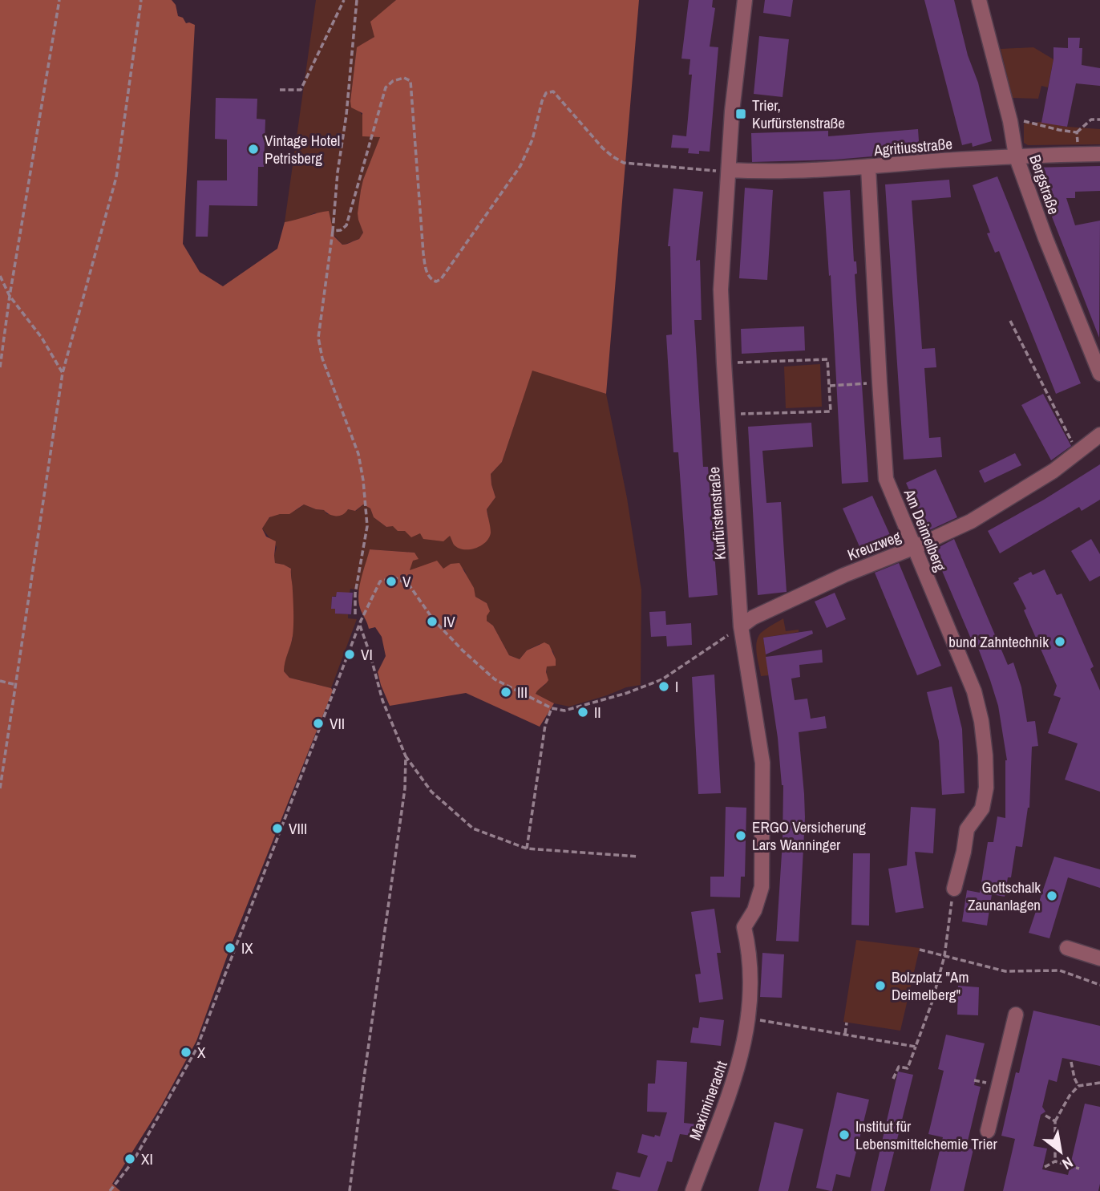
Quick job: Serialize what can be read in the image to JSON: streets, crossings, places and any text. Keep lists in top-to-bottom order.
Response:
{
  "streets": {
    "street": [
      "Agritiusstraße",
      "Bergstraße",
      "Kurfürstenstraße",
      "Am Deimelberg",
      "Kreuzweg",
      "Maximineracht"
    ]
  },
  "crossings": [
    ["Agritiusstraße", "Bergstraße"],
    ["Agritiusstraße", "Kurfürstenstraße"],
    ["Agritiusstraße", "Am Deimelberg"],
    ["Kurfürstenstraße", "Kreuzweg"],
    ["Kurfürstenstraße", "Maximineracht"],
    ["Am Deimelberg", "Kreuzweg"]
  ],
  "places": {
    "transit": ["Trier, Kurfürstenstraße"],
    "other": [
      "Vintage Hotel Petrisberg",
      "V",
      "IV",
      "bund Zahntechnik",
      "VI",
      "I",
      "III",
      "II",
      "VII",
      "VIII",
      "ERGO Versicherung Lars Wanninger",
      "Gottschalk Zaunanlagen",
      "IX",
      "Bolzplatz \"Am Deimelberg\"",
      "X",
      "Institut für Lebensmittelchemie Trier",
      "XI"
    ]
  },
  "north": "bottom right"
}
